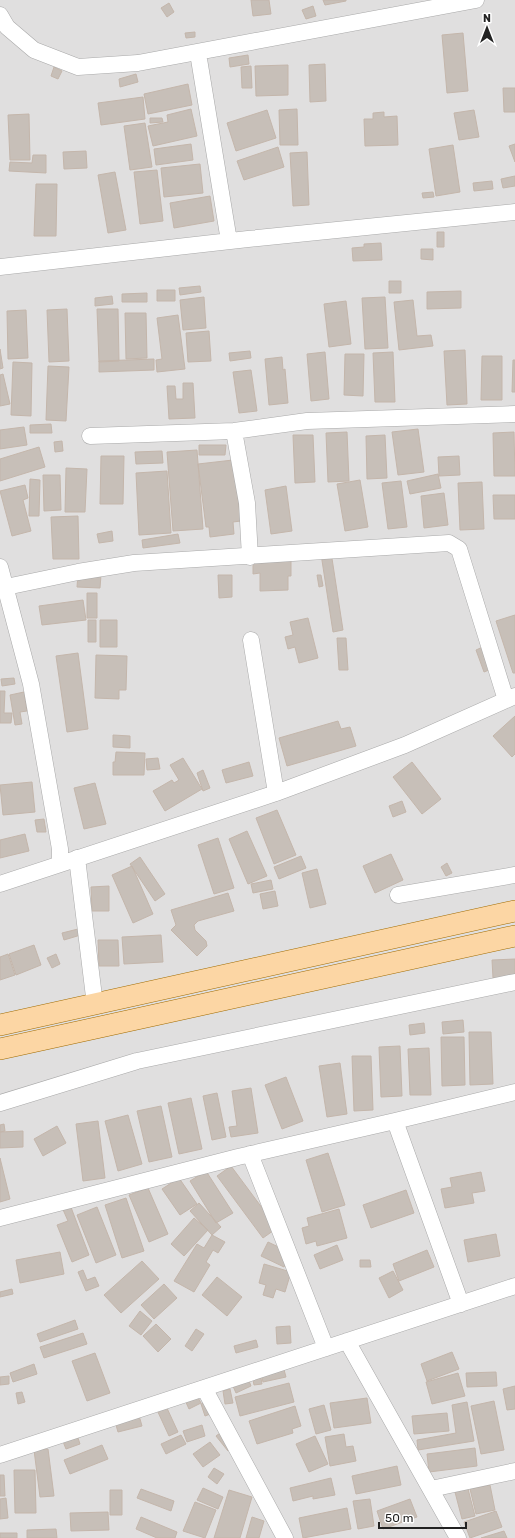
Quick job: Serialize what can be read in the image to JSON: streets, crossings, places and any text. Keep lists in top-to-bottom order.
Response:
{
  "scale_bar": "50 m",
  "north": "top"
}
